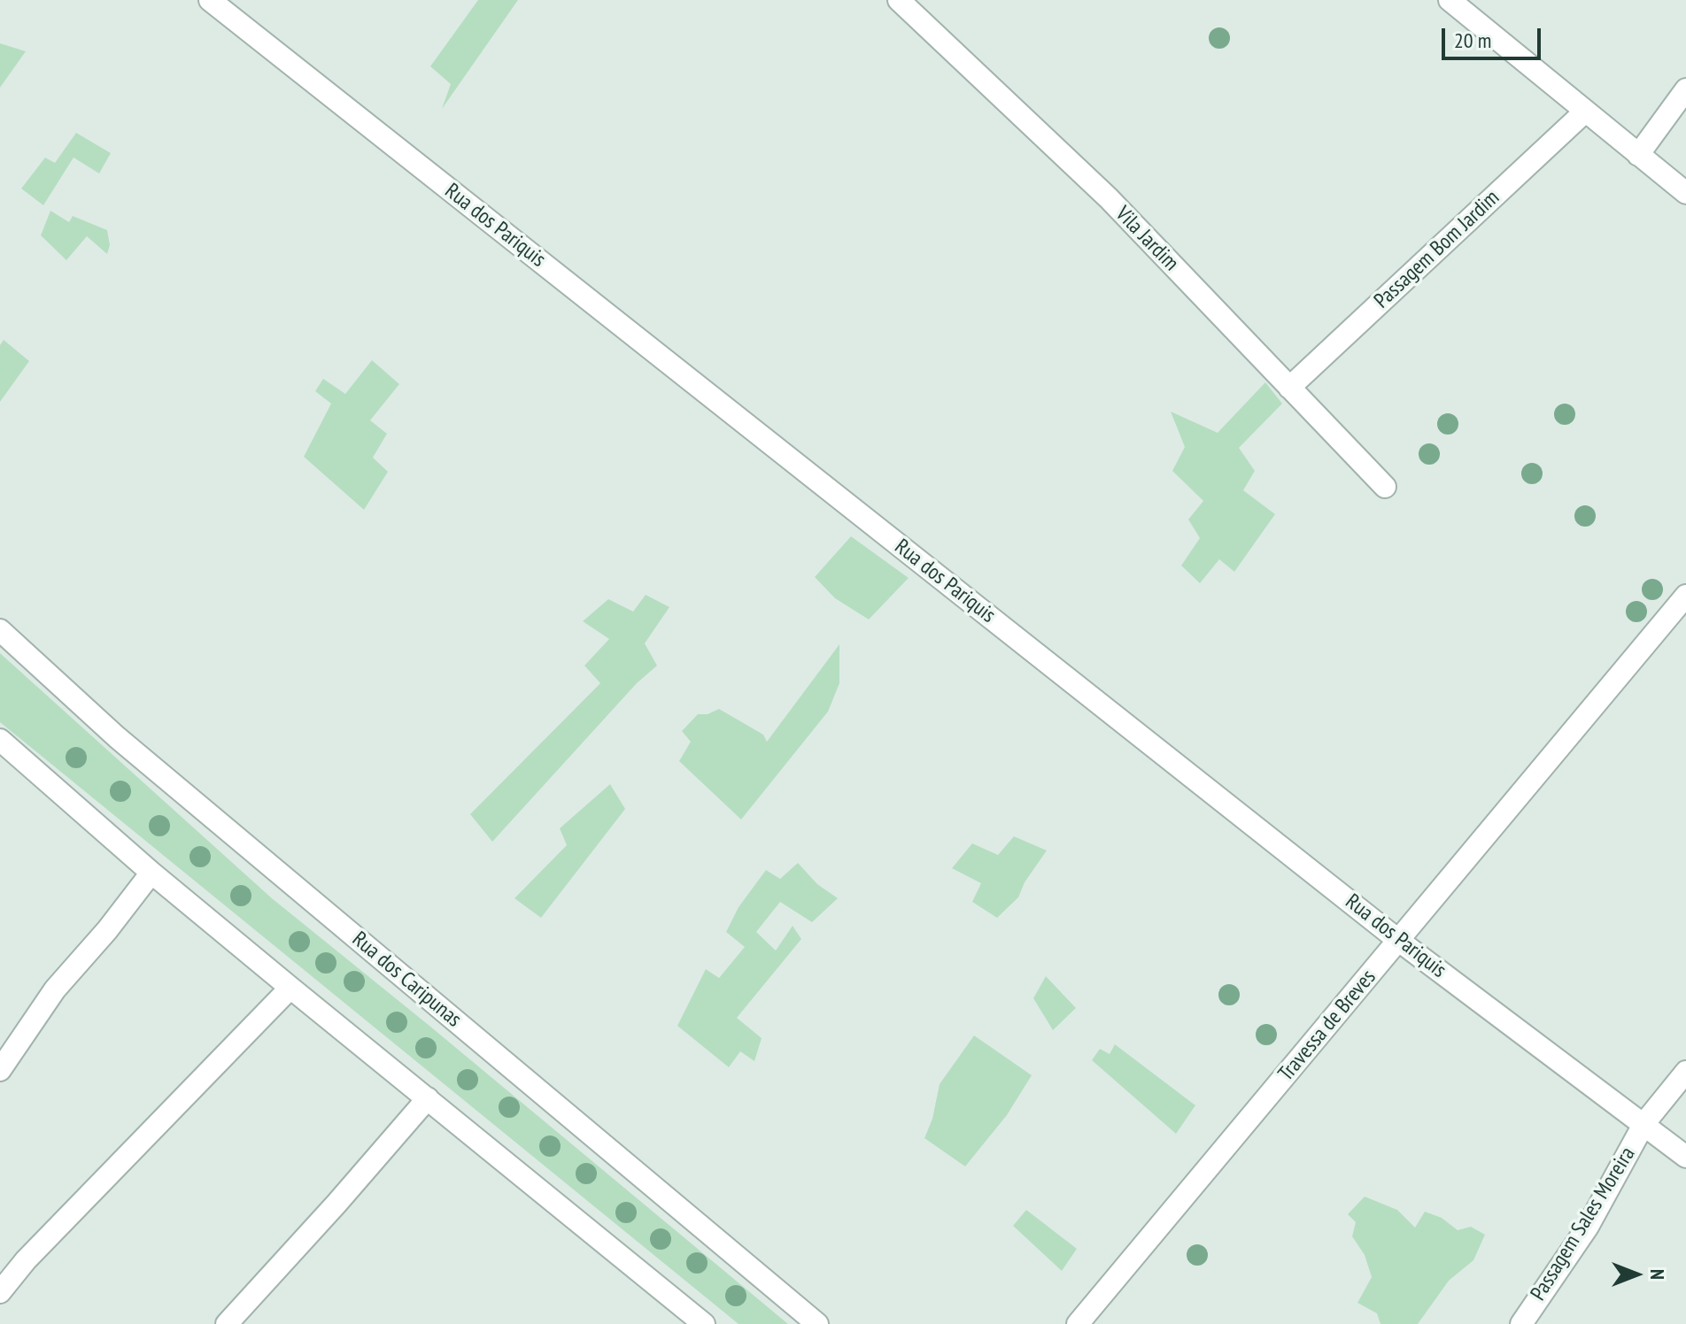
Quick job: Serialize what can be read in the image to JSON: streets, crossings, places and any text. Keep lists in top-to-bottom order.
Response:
{
  "streets": {
    "street": [
      "Rua dos Pariquis",
      "Vila Jardim",
      "Passagem Bom Jardim",
      "Rua dos Caripunas",
      "Travessa de Breves",
      "Passagem Sales Moreira"
    ]
  },
  "crossings": [
    ["Rua dos Pariquis", "Travessa de Breves"],
    ["Rua dos Pariquis", "Passagem Sales Moreira"],
    ["Vila Jardim", "Passagem Bom Jardim"]
  ],
  "scale_bar": "20 m",
  "north": "right"
}
